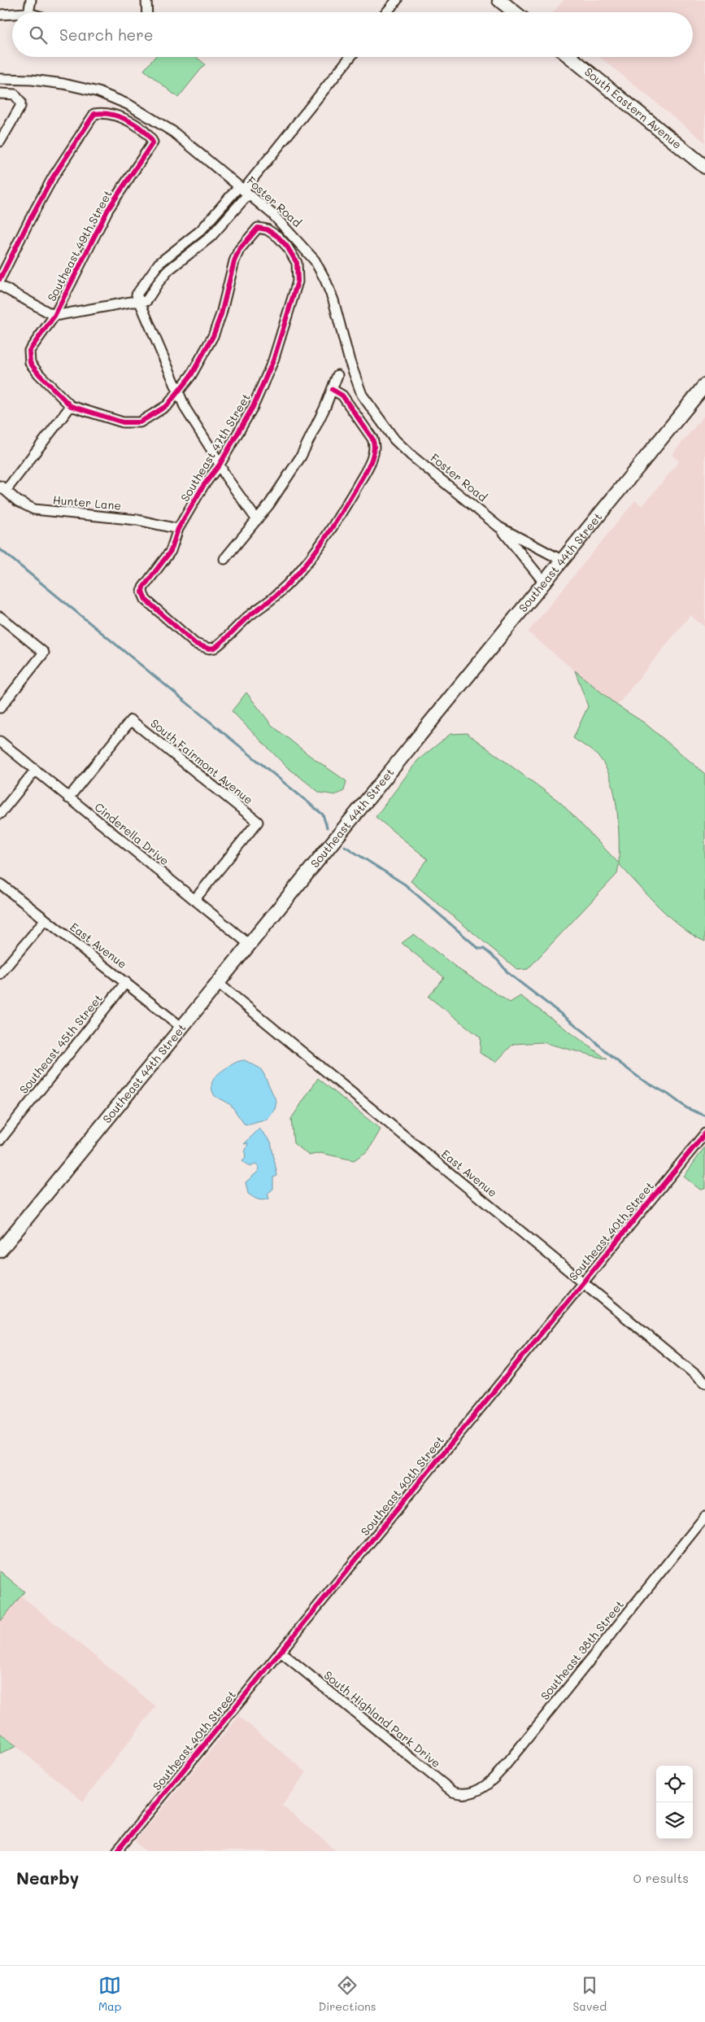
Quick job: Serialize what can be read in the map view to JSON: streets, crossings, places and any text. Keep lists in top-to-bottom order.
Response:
{
  "streets": {
    "main road": ["South Eastern Avenue", "Southeast 44th Street"],
    "street": [
      "Foster Road",
      "Southeast 49th Street",
      "Southeast 47th Street",
      "Hunter Lane",
      "South Fairmont Avenue",
      "Cinderella Drive",
      "East Avenue",
      "Southeast 45th Street",
      "Southeast 40th Street",
      "Southeast 38th Street",
      "South Highland Park Drive"
    ]
  },
  "crossings": [
    ["Foster Road", "Southeast 44th Street"],
    ["Southeast 49th Street", "Southeast 47th Street"],
    ["Southeast 47th Street", "Hunter Lane"],
    ["Southeast 44th Street", "Cinderella Drive"],
    ["Southeast 44th Street", "East Avenue"],
    ["South Fairmont Avenue", "Cinderella Drive"],
    ["East Avenue", "Southeast 45th Street"],
    ["East Avenue", "Southeast 40th Street"],
    ["Southeast 40th Street", "South Highland Park Drive"],
    ["Southeast 38th Street", "South Highland Park Drive"]
  ],
  "page": {
    "search": "Search here",
    "heading": ["Nearby", "0 results"],
    "nav": ["Map", "Directions", "Saved"]
  }
}
